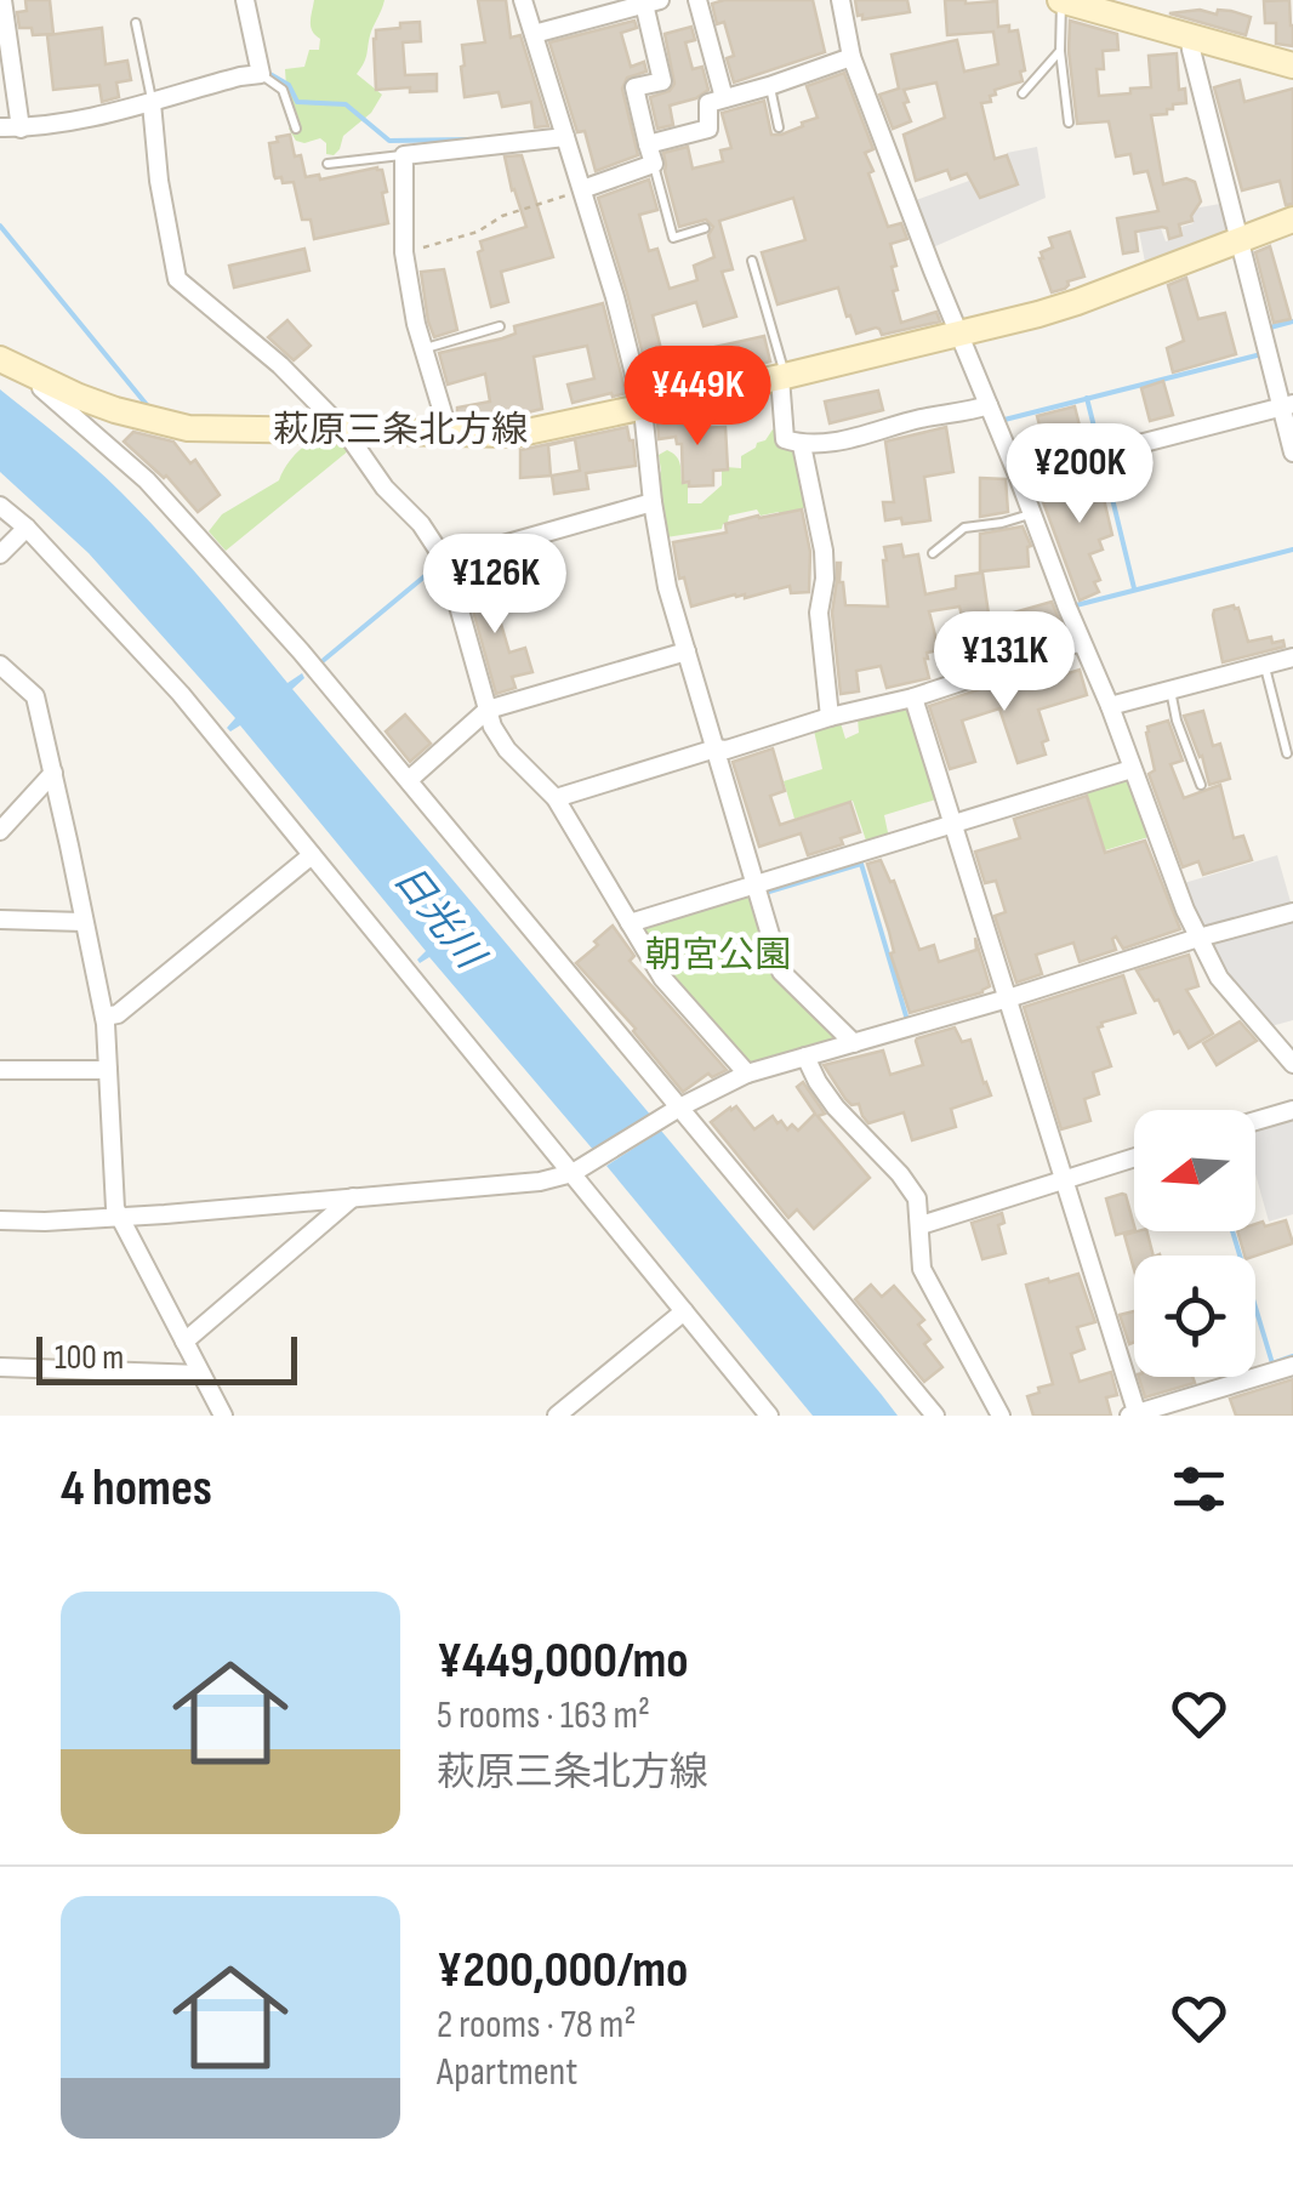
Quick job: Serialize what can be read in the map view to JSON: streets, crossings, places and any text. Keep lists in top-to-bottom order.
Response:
{
  "streets": {
    "main road": ["萩原三条北方線"]
  },
  "water": ["日光川"],
  "parks": ["朝宮公園"],
  "scale_bar": "100 m",
  "north": "left",
  "page": {
    "price": [
      "¥449K",
      "¥200K",
      "¥126K",
      "¥131K"
    ],
    "scale": "100 m",
    "heading": "4 homes",
    "list": [
      {
        "name": "¥449,000/mo",
        "note": "5 rooms · 163 m² · 萩原三条北方線"
      },
      {
        "name": "¥200,000/mo",
        "note": "2 rooms · 78 m² · Apartment"
      }
    ]
  }
}
